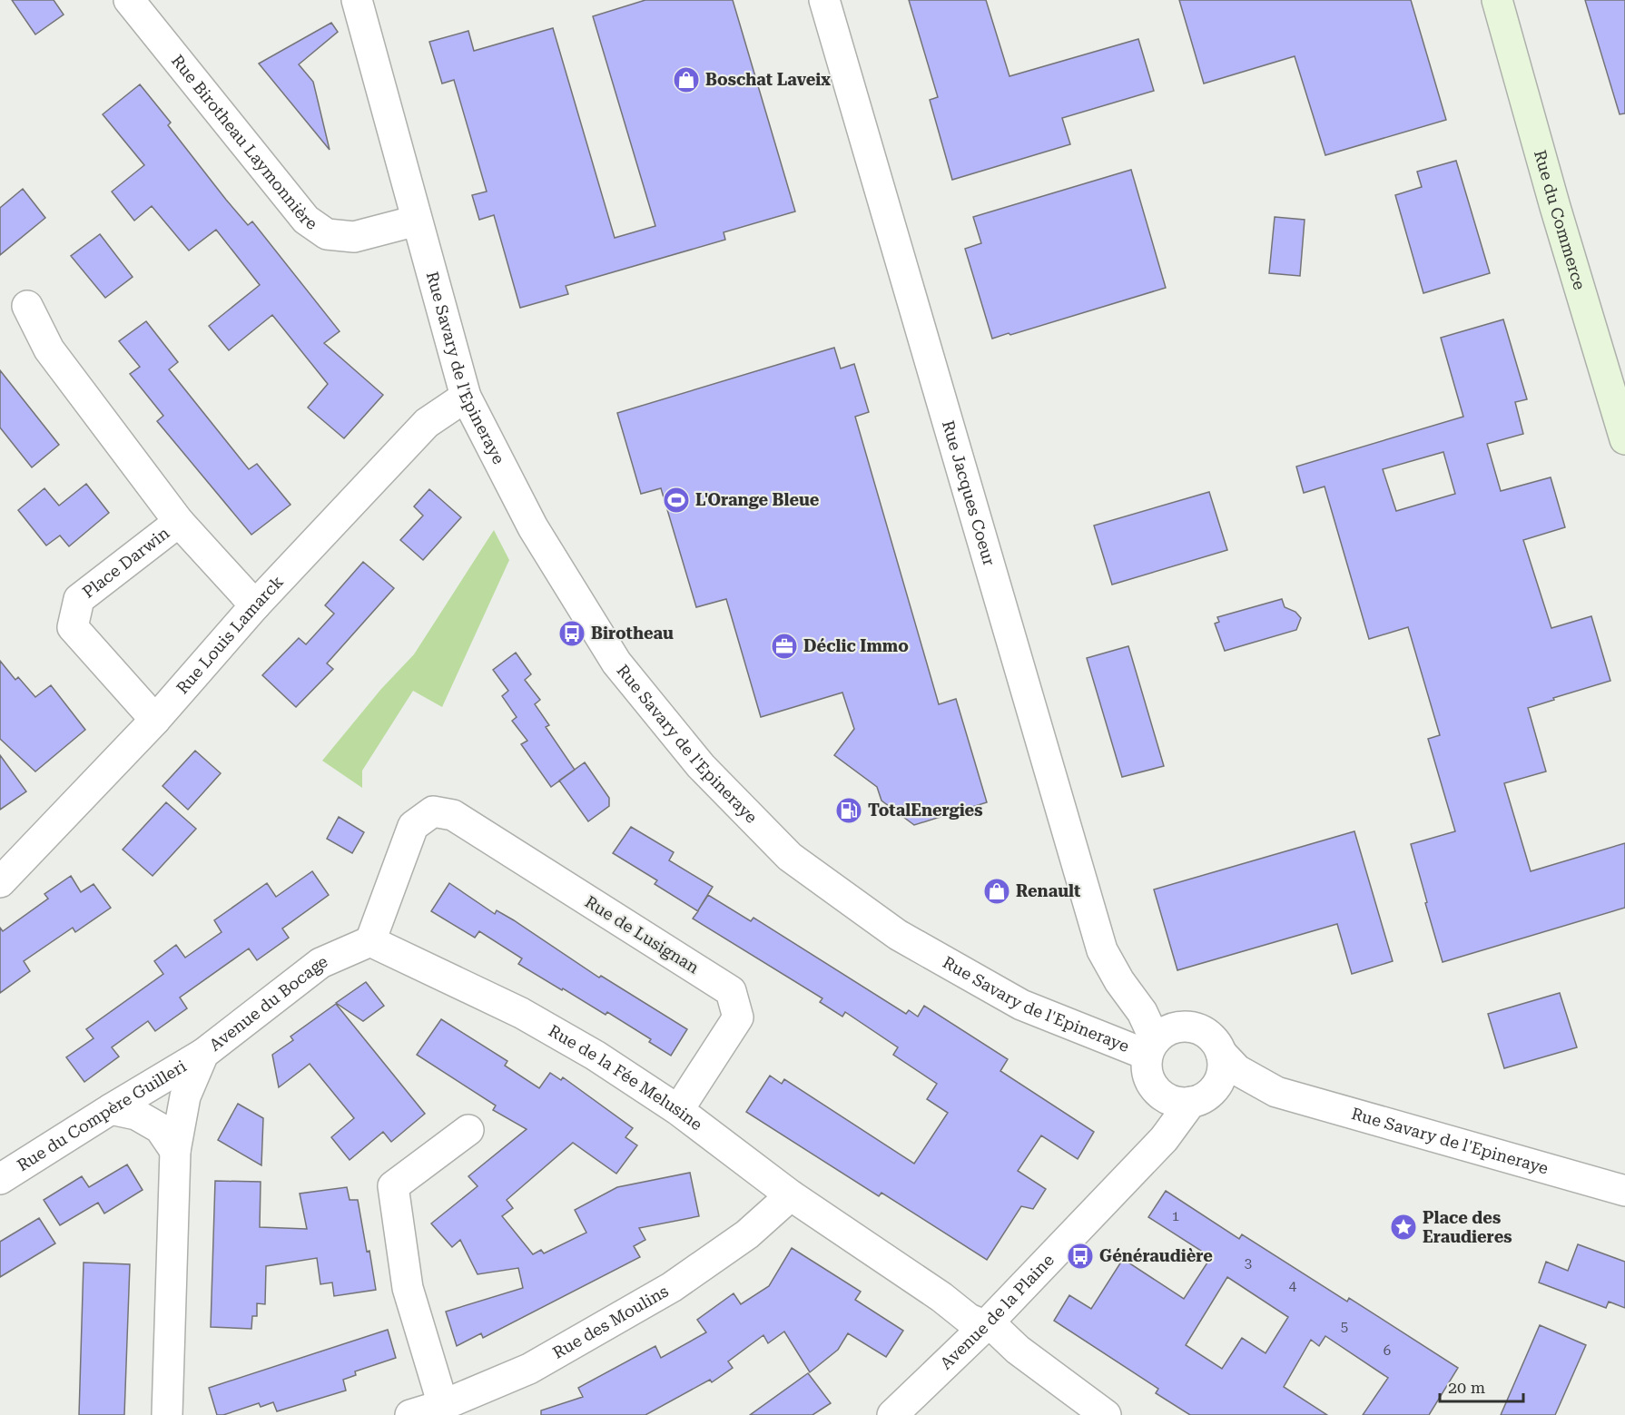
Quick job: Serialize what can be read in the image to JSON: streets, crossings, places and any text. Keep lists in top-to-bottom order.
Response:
{
  "streets": {
    "street": [
      "Rue Birotheau Laymonnière",
      "Rue du Commerce",
      "Rue Savary de l'Epineraye",
      "Rue Jacques Coeur",
      "Place Darwin",
      "Rue Louis Lamarck",
      "Rue de Lusignan",
      "Avenue du Bocage",
      "Rue de la Fée Melusine",
      "Rue du Compère Guilleri",
      "Avenue de la Plaine",
      "Rue des Moulins"
    ]
  },
  "crossings": [
    ["Rue Birotheau Laymonnière", "Rue Savary de l'Epineraye"],
    ["Rue Savary de l'Epineraye", "Rue Jacques Coeur"],
    ["Rue Savary de l'Epineraye", "Rue Louis Lamarck"],
    ["Rue Savary de l'Epineraye", "Avenue de la Plaine"],
    ["Rue Jacques Coeur", "Avenue de la Plaine"],
    ["Place Darwin", "Rue Louis Lamarck"],
    ["Rue de Lusignan", "Avenue du Bocage"],
    ["Rue de Lusignan", "Rue de la Fée Melusine"],
    ["Avenue du Bocage", "Rue de la Fée Melusine"],
    ["Avenue du Bocage", "Rue du Compère Guilleri"],
    ["Rue de la Fée Melusine", "Avenue de la Plaine"],
    ["Rue de la Fée Melusine", "Rue des Moulins"]
  ],
  "places": {
    "shop": ["Boschat Laveix", "Renault"],
    "sports": ["L'Orange Bleue"],
    "bus stop": ["Birotheau", "Généraudière"],
    "office": ["Déclic Immo"],
    "fuel station": ["TotalEnergies"],
    "place": ["Place des Eraudieres"]
  },
  "house_numbers": [
    "1",
    "3",
    "4",
    "5",
    "6"
  ],
  "scale_bar": "20 m"
}
